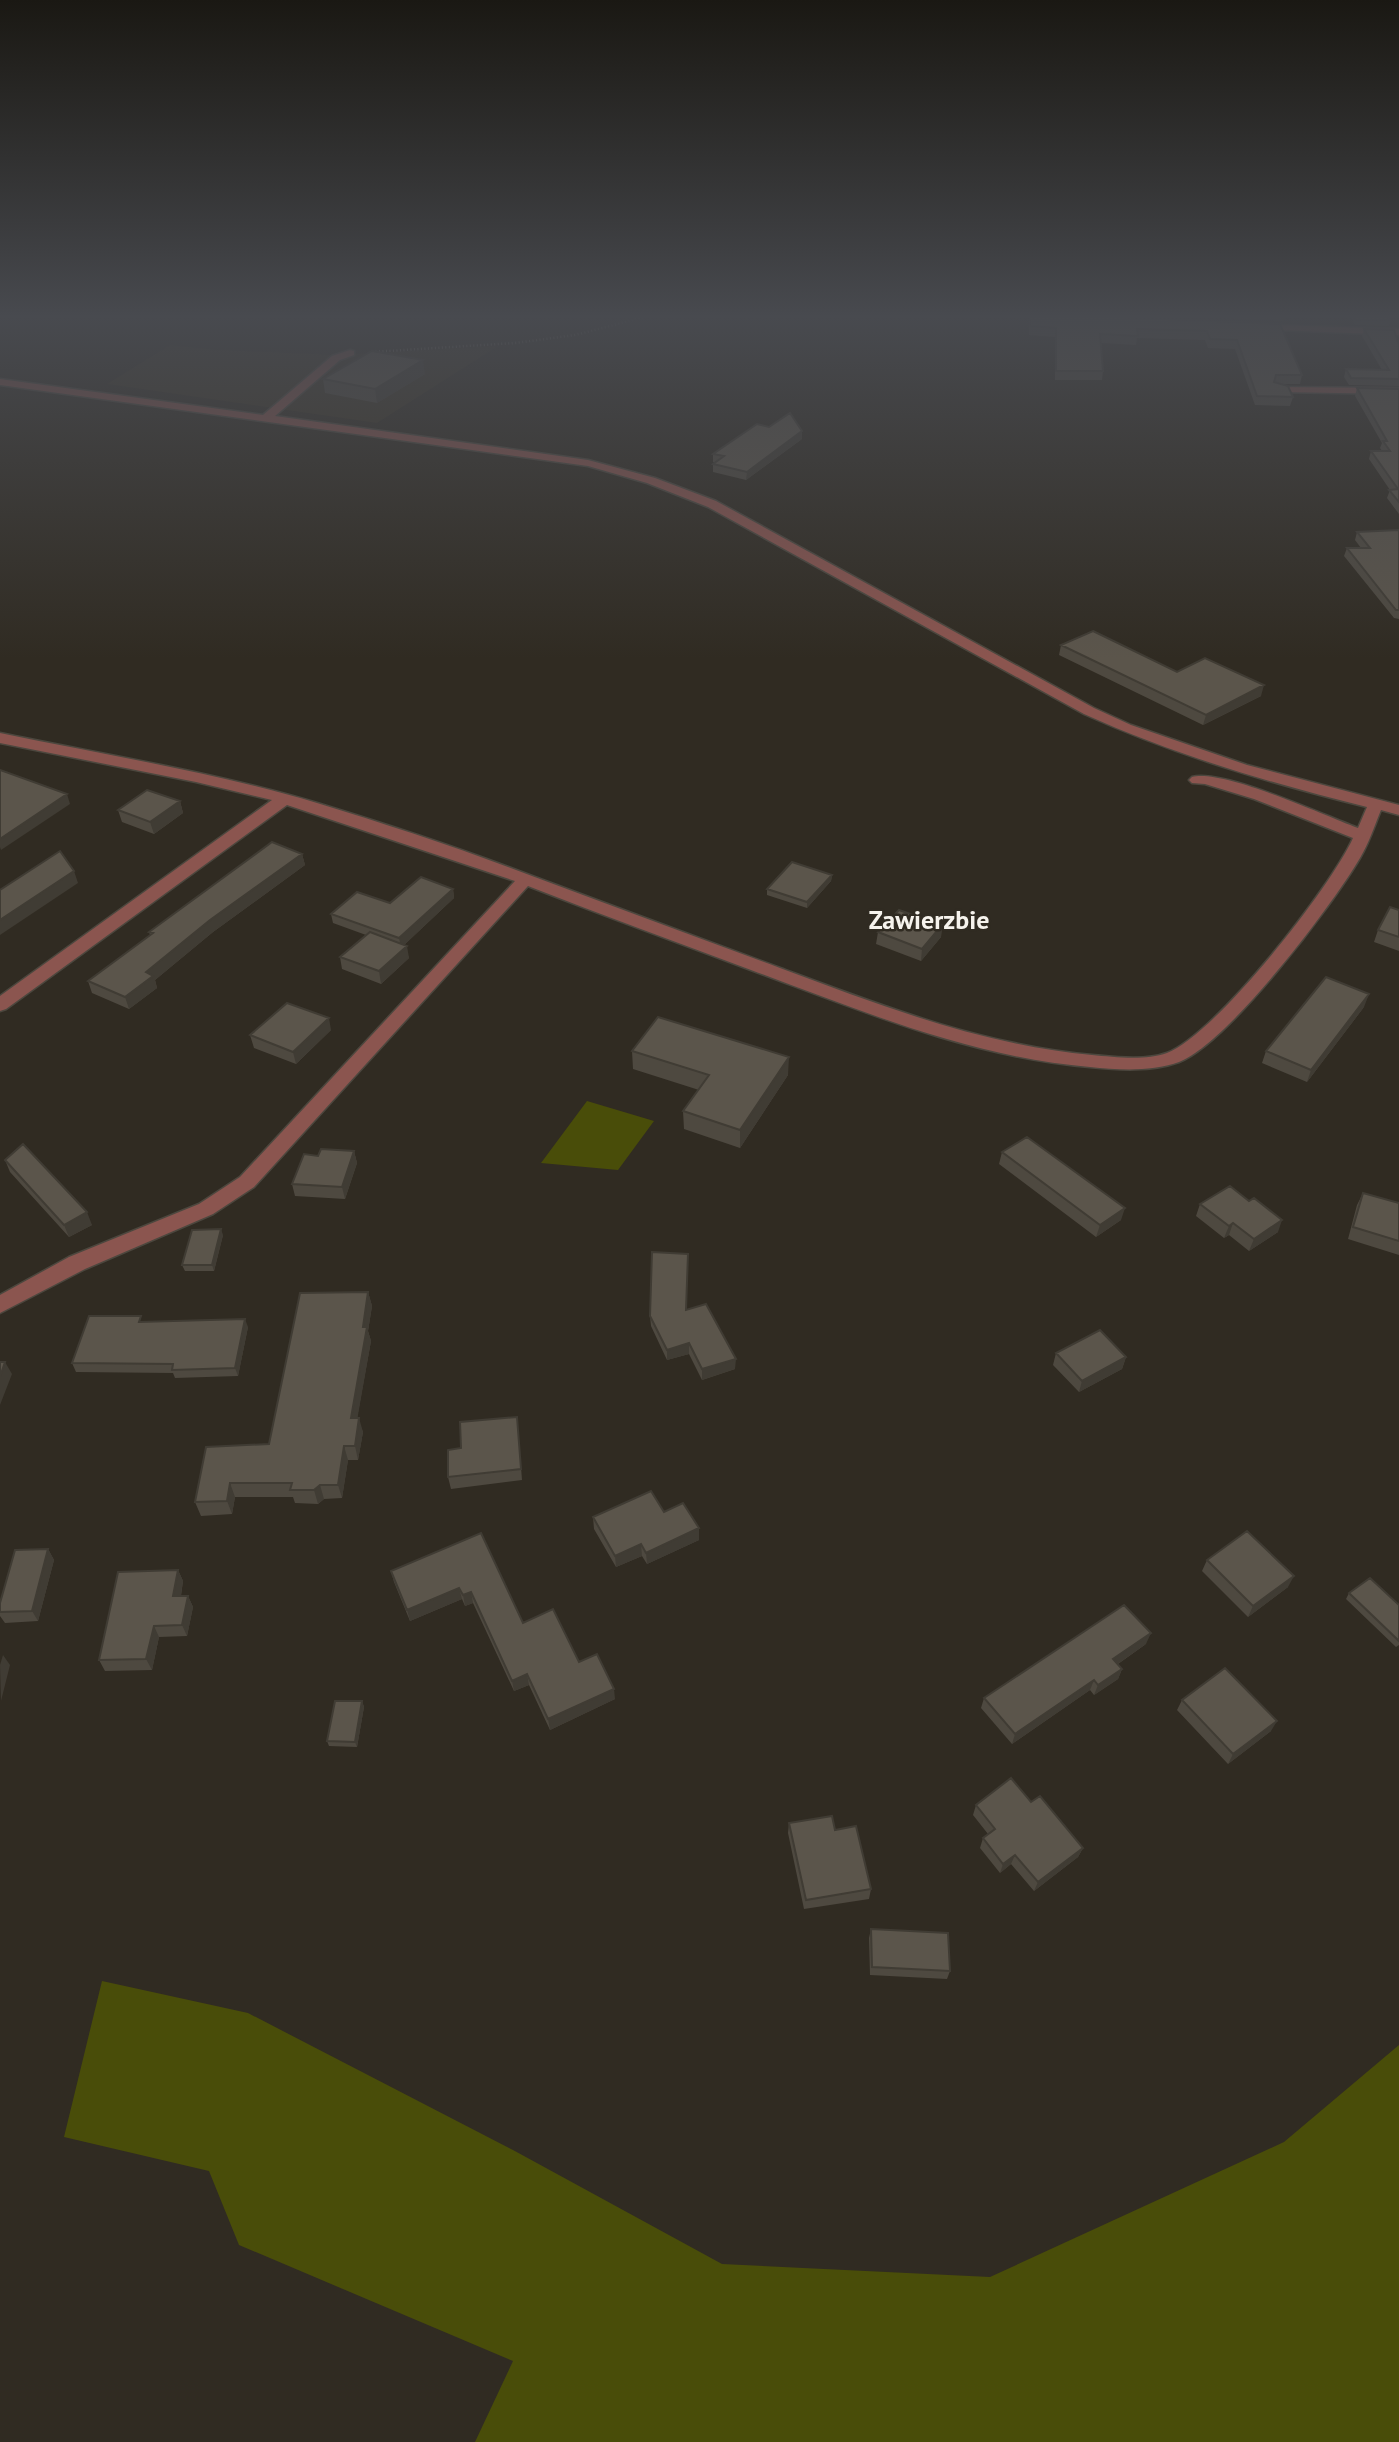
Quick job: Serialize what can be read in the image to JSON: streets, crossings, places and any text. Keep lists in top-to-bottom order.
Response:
{
  "districts": ["Zawierzbie"]
}
